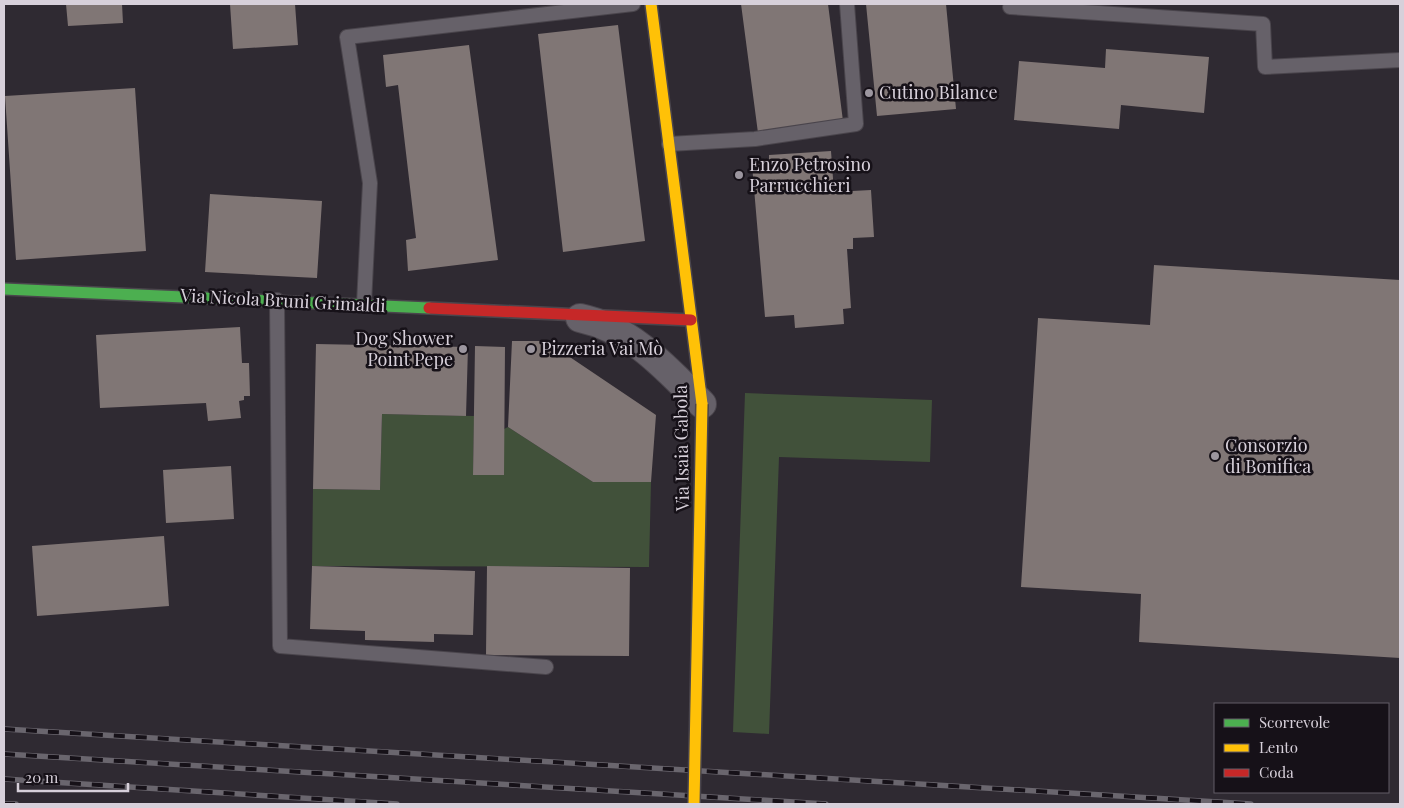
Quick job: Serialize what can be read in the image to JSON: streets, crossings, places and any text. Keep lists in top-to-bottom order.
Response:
{
  "streets": {
    "street": ["Via Nicola Bruni Grimaldi", "Via Isaia Gabola"]
  },
  "crossings": [
    ["Via Nicola Bruni Grimaldi", "Via Isaia Gabola"]
  ],
  "places": [
    "Cutino Bilance",
    "Enzo Petrosino Parrucchieri",
    "Dog Shower Point Pepe",
    "Pizzeria Vai Mò",
    "Consorzio di Bonifica"
  ],
  "legend": ["Scorrevole", "Lento", "Coda"],
  "scale_bar": "20 m"
}
